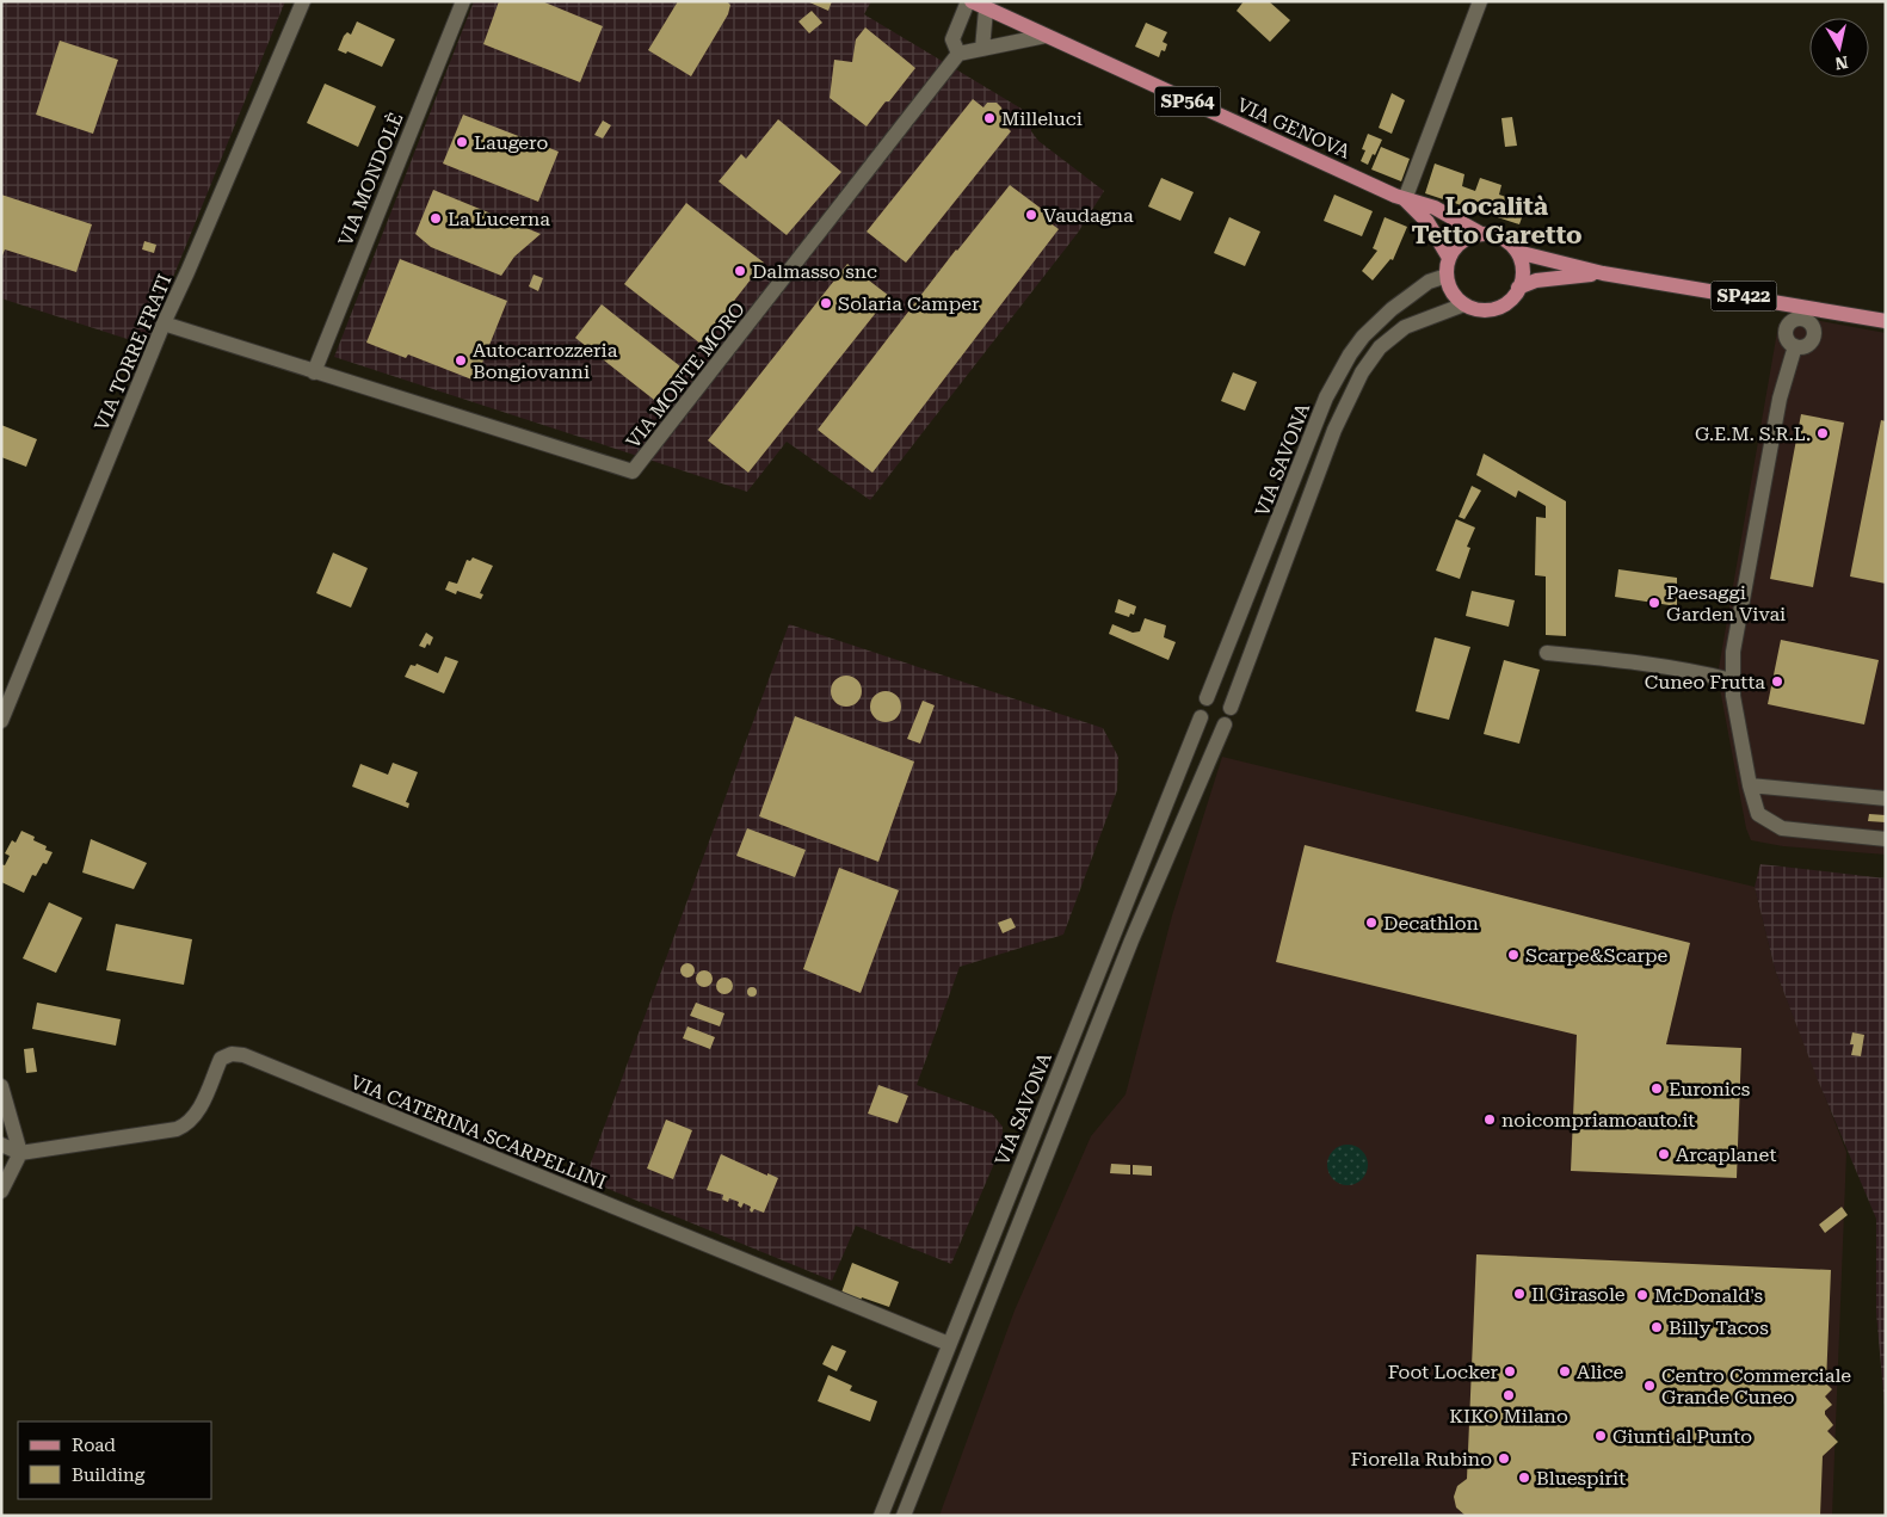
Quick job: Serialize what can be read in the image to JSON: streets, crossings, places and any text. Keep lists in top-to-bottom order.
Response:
{
  "streets": {
    "main road": ["SP564", "VIA GENOVA", "SP422"],
    "street": [
      "VIA MONDOLÈ",
      "VIA TORRE FRATI",
      "VIA MONTE MORO",
      "VIA SAVONA",
      "VIA CATERINA SCARPELLINI"
    ]
  },
  "crossings": [
    ["VIA GENOVA", "SP422"],
    ["VIA GENOVA", "VIA SAVONA"],
    ["VIA MONDOLÈ", "VIA MONTE MORO"],
    ["SP422", "VIA SAVONA"],
    ["VIA TORRE FRATI", "VIA MONTE MORO"],
    ["VIA SAVONA", "VIA CATERINA SCARPELLINI"]
  ],
  "districts": ["Località Tetto Garetto"],
  "places": [
    "Milleluci",
    "Laugero",
    "Vaudagna",
    "La Lucerna",
    "Dalmasso snc",
    "Solaria Camper",
    "Autocarrozzeria Bongiovanni",
    "G.E.M. S.R.L.",
    "Paesaggi Garden Vivai",
    "Cuneo Frutta",
    "Decathlon",
    "Scarpe&Scarpe",
    "Euronics",
    "noicompriamoauto.it",
    "Arcaplanet",
    "Il Girasole",
    "McDonald's",
    "Billy Tacos",
    "Foot Locker",
    "Alice",
    "Centro Commerciale Grande Cuneo",
    "KIKO Milano",
    "Giunti al Punto",
    "Fiorella Rubino",
    "Bluespirit"
  ],
  "legend": ["Road", "Building"],
  "north": "bottom"
}
